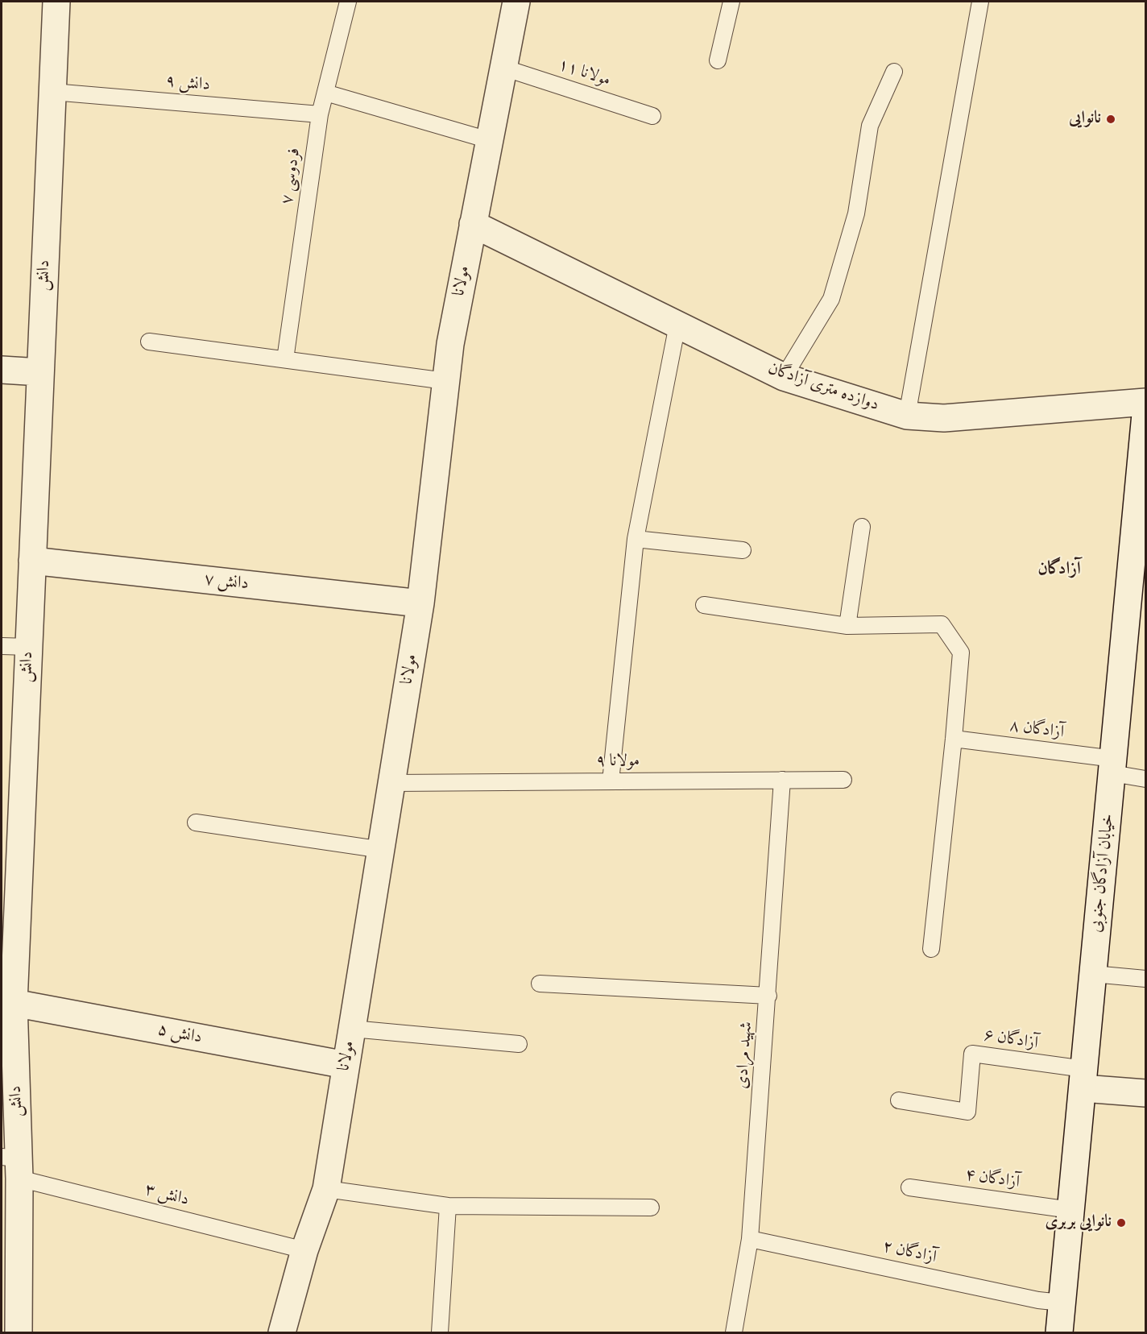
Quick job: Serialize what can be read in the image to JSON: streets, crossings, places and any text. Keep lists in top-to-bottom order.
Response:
{
  "streets": {
    "street": [
      "دانش",
      "مولانا",
      "دوازده متری آزادگان",
      "دانش ۷",
      "خیابان آزادگان جنوبی",
      "دانش ۵"
    ],
    "lane": [
      "مولانا ۱۱",
      "دانش ۹",
      "فردوسی ۷",
      "آزادگان ۸",
      "مولانا ۹",
      "آزادگان ۶",
      "شهید مرادی",
      "آزادگان ۴",
      "دانش ۳",
      "آزادگان ۲"
    ]
  },
  "crossings": [
    ["مولانا ۱۱", "مولانا"],
    ["دانش ۹", "فردوسی ۷"],
    ["دانش ۹", "دانش"],
    ["دانش", "دانش ۷"],
    ["دانش", "دانش ۵"],
    ["دانش", "دانش ۳"],
    ["مولانا", "دوازده متری آزادگان"],
    ["مولانا", "دانش ۷"],
    ["مولانا", "مولانا ۹"],
    ["مولانا", "دانش ۵"],
    ["مولانا", "دانش ۳"],
    ["آزادگان ۸", "خیابان آزادگان جنوبی"],
    ["مولانا ۹", "شهید مرادی"],
    ["خیابان آزادگان جنوبی", "آزادگان ۶"],
    ["خیابان آزادگان جنوبی", "آزادگان ۴"],
    ["خیابان آزادگان جنوبی", "آزادگان ۲"],
    ["شهید مرادی", "آزادگان ۲"]
  ],
  "districts": ["آزادگان"],
  "places": ["نانوایی", "نانوایی بربری"]
}
